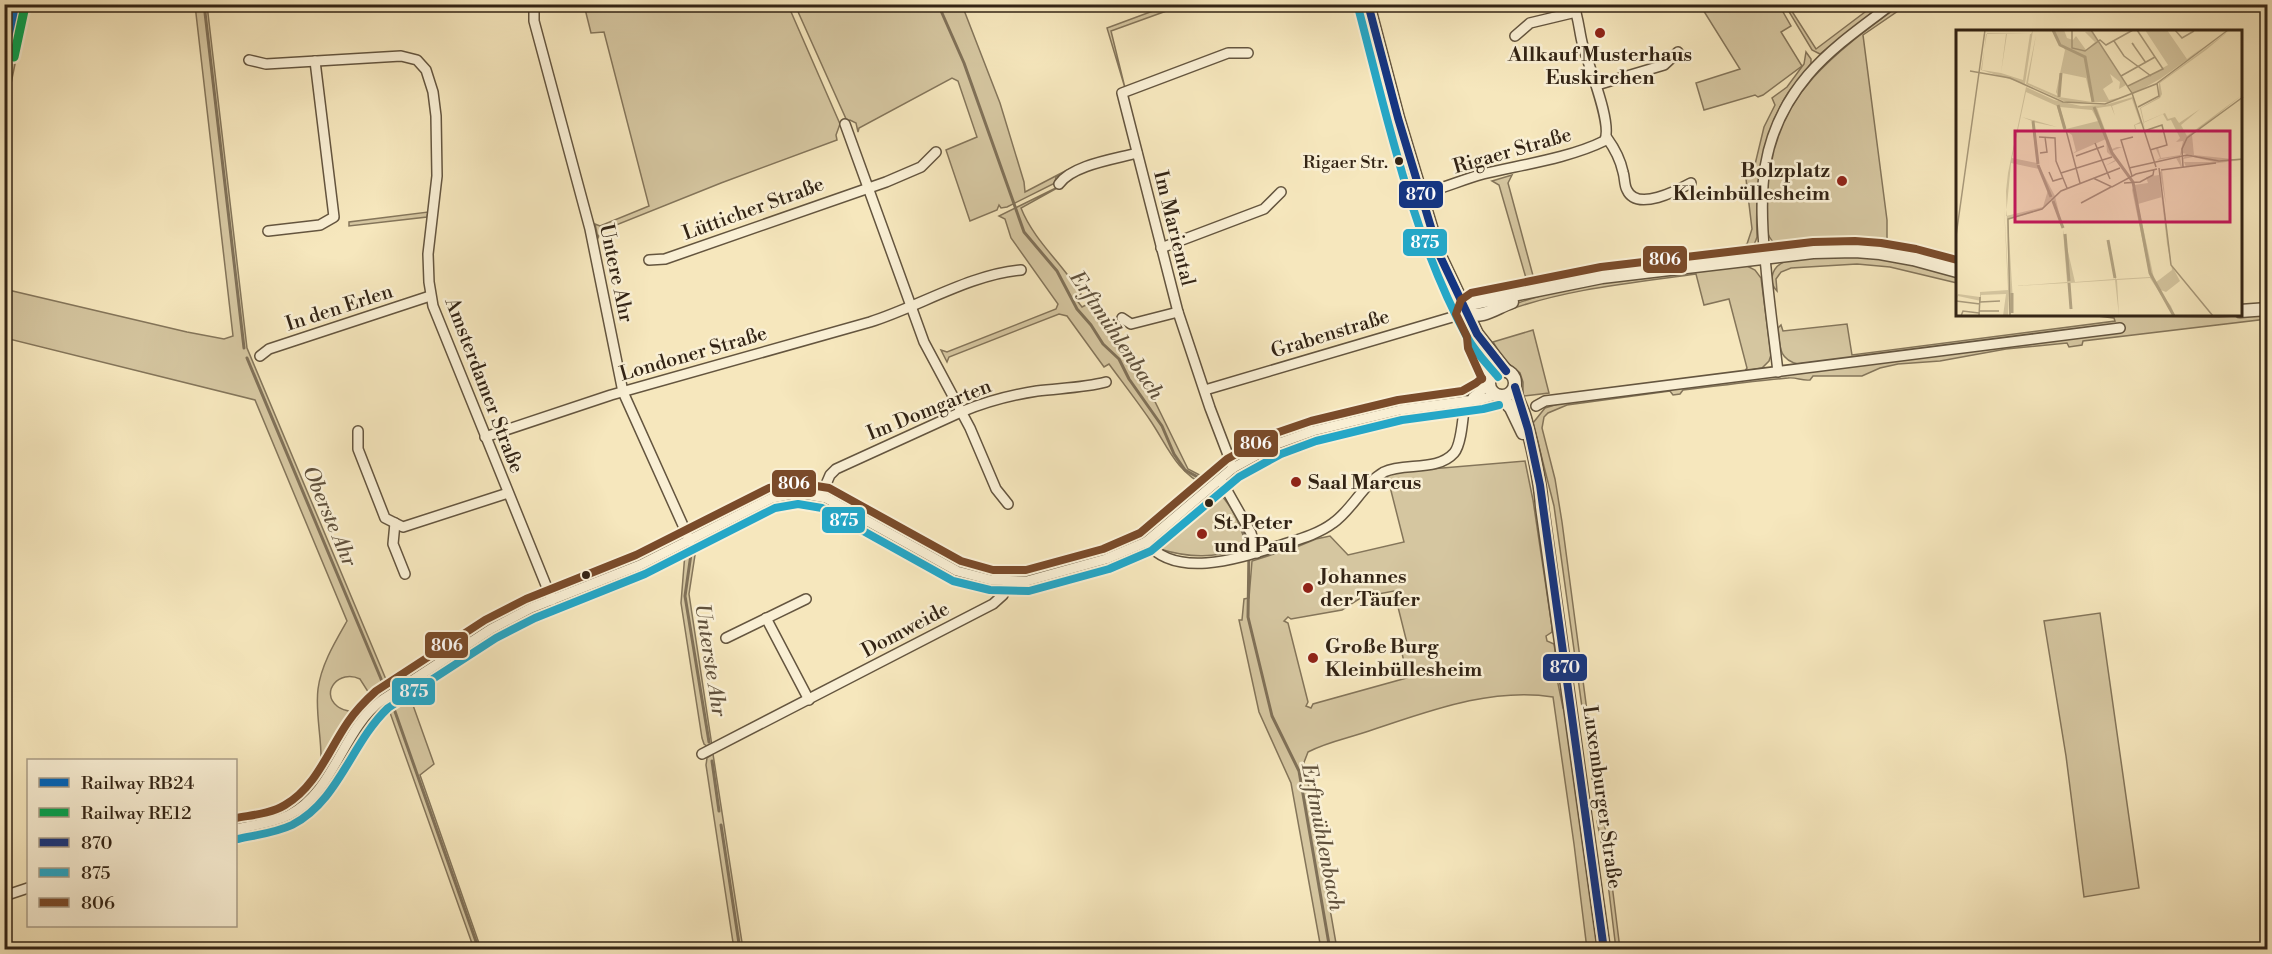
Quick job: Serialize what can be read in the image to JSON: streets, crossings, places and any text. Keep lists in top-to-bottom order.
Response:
{
  "streets": {
    "street": [
      "Rigaer Straße",
      "Lütticher Straße",
      "Im Mariental",
      "Untere Ahr",
      "In den Erlen",
      "Grabenstraße",
      "Londoner Straße",
      "Amsterdamer Straße",
      "Im Domgarten",
      "Domweide",
      "Luxemburger Straße"
    ]
  },
  "crossings": [
    ["Rigaer Straße", "Luxemburger Straße"],
    ["Im Mariental", "Grabenstraße"],
    ["Untere Ahr", "Londoner Straße"],
    ["In den Erlen", "Amsterdamer Straße"],
    ["Grabenstraße", "Luxemburger Straße"],
    ["Londoner Straße", "Amsterdamer Straße"]
  ],
  "water": ["Erftmühlenbach", "Oberste Ahr", "Unterste Ahr"],
  "places": [
    "Allkauf Musterhaus Euskirchen",
    "Rigaer Str.",
    "Bolzplatz Kleinbüllesheim",
    "Saal Marcus",
    "St. Peter und Paul",
    "Johannes der Täufer",
    "Große Burg Kleinbüllesheim"
  ],
  "lines": [
    "rail line RB24",
    "transit line 870",
    "rail line RE12",
    "transit line 875",
    "transit line 806"
  ],
  "legend": [
    "Railway RB24",
    "Railway RE12",
    "870",
    "875",
    "806"
  ]
}
